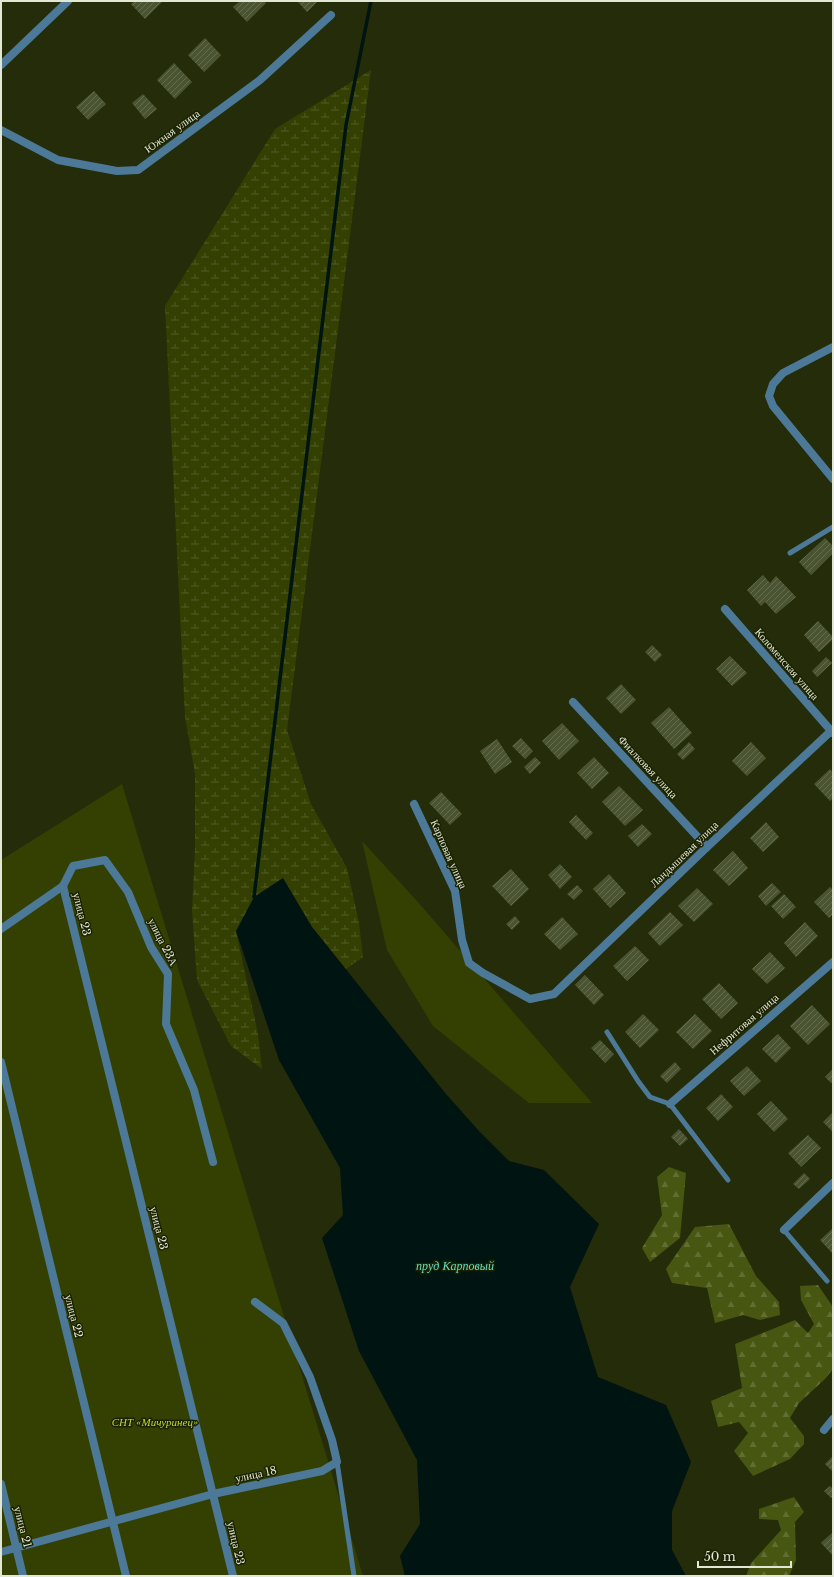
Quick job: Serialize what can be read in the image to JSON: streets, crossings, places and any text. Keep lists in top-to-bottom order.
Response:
{
  "streets": {
    "street": [
      "Южная улица",
      "Коломенская улица",
      "Фиалковая улица",
      "Карповая улица",
      "Ландышевая улица",
      "улица 23",
      "улица 23А",
      "Нефритовая улица",
      "улица 22",
      "улица 18",
      "улица 21"
    ]
  },
  "crossings": [
    ["Коломенская улица", "Ландышевая улица"],
    ["Фиалковая улица", "Ландышевая улица"],
    ["Карповая улица", "Ландышевая улица"],
    ["улица 23", "улица 23А"],
    ["улица 23", "улица 18"],
    ["улица 22", "улица 18"],
    ["улица 18", "улица 21"]
  ],
  "water": ["пруд Карповый"],
  "parks": ["СНТ «Мичуринец»"],
  "scale_bar": "50 m"
}
